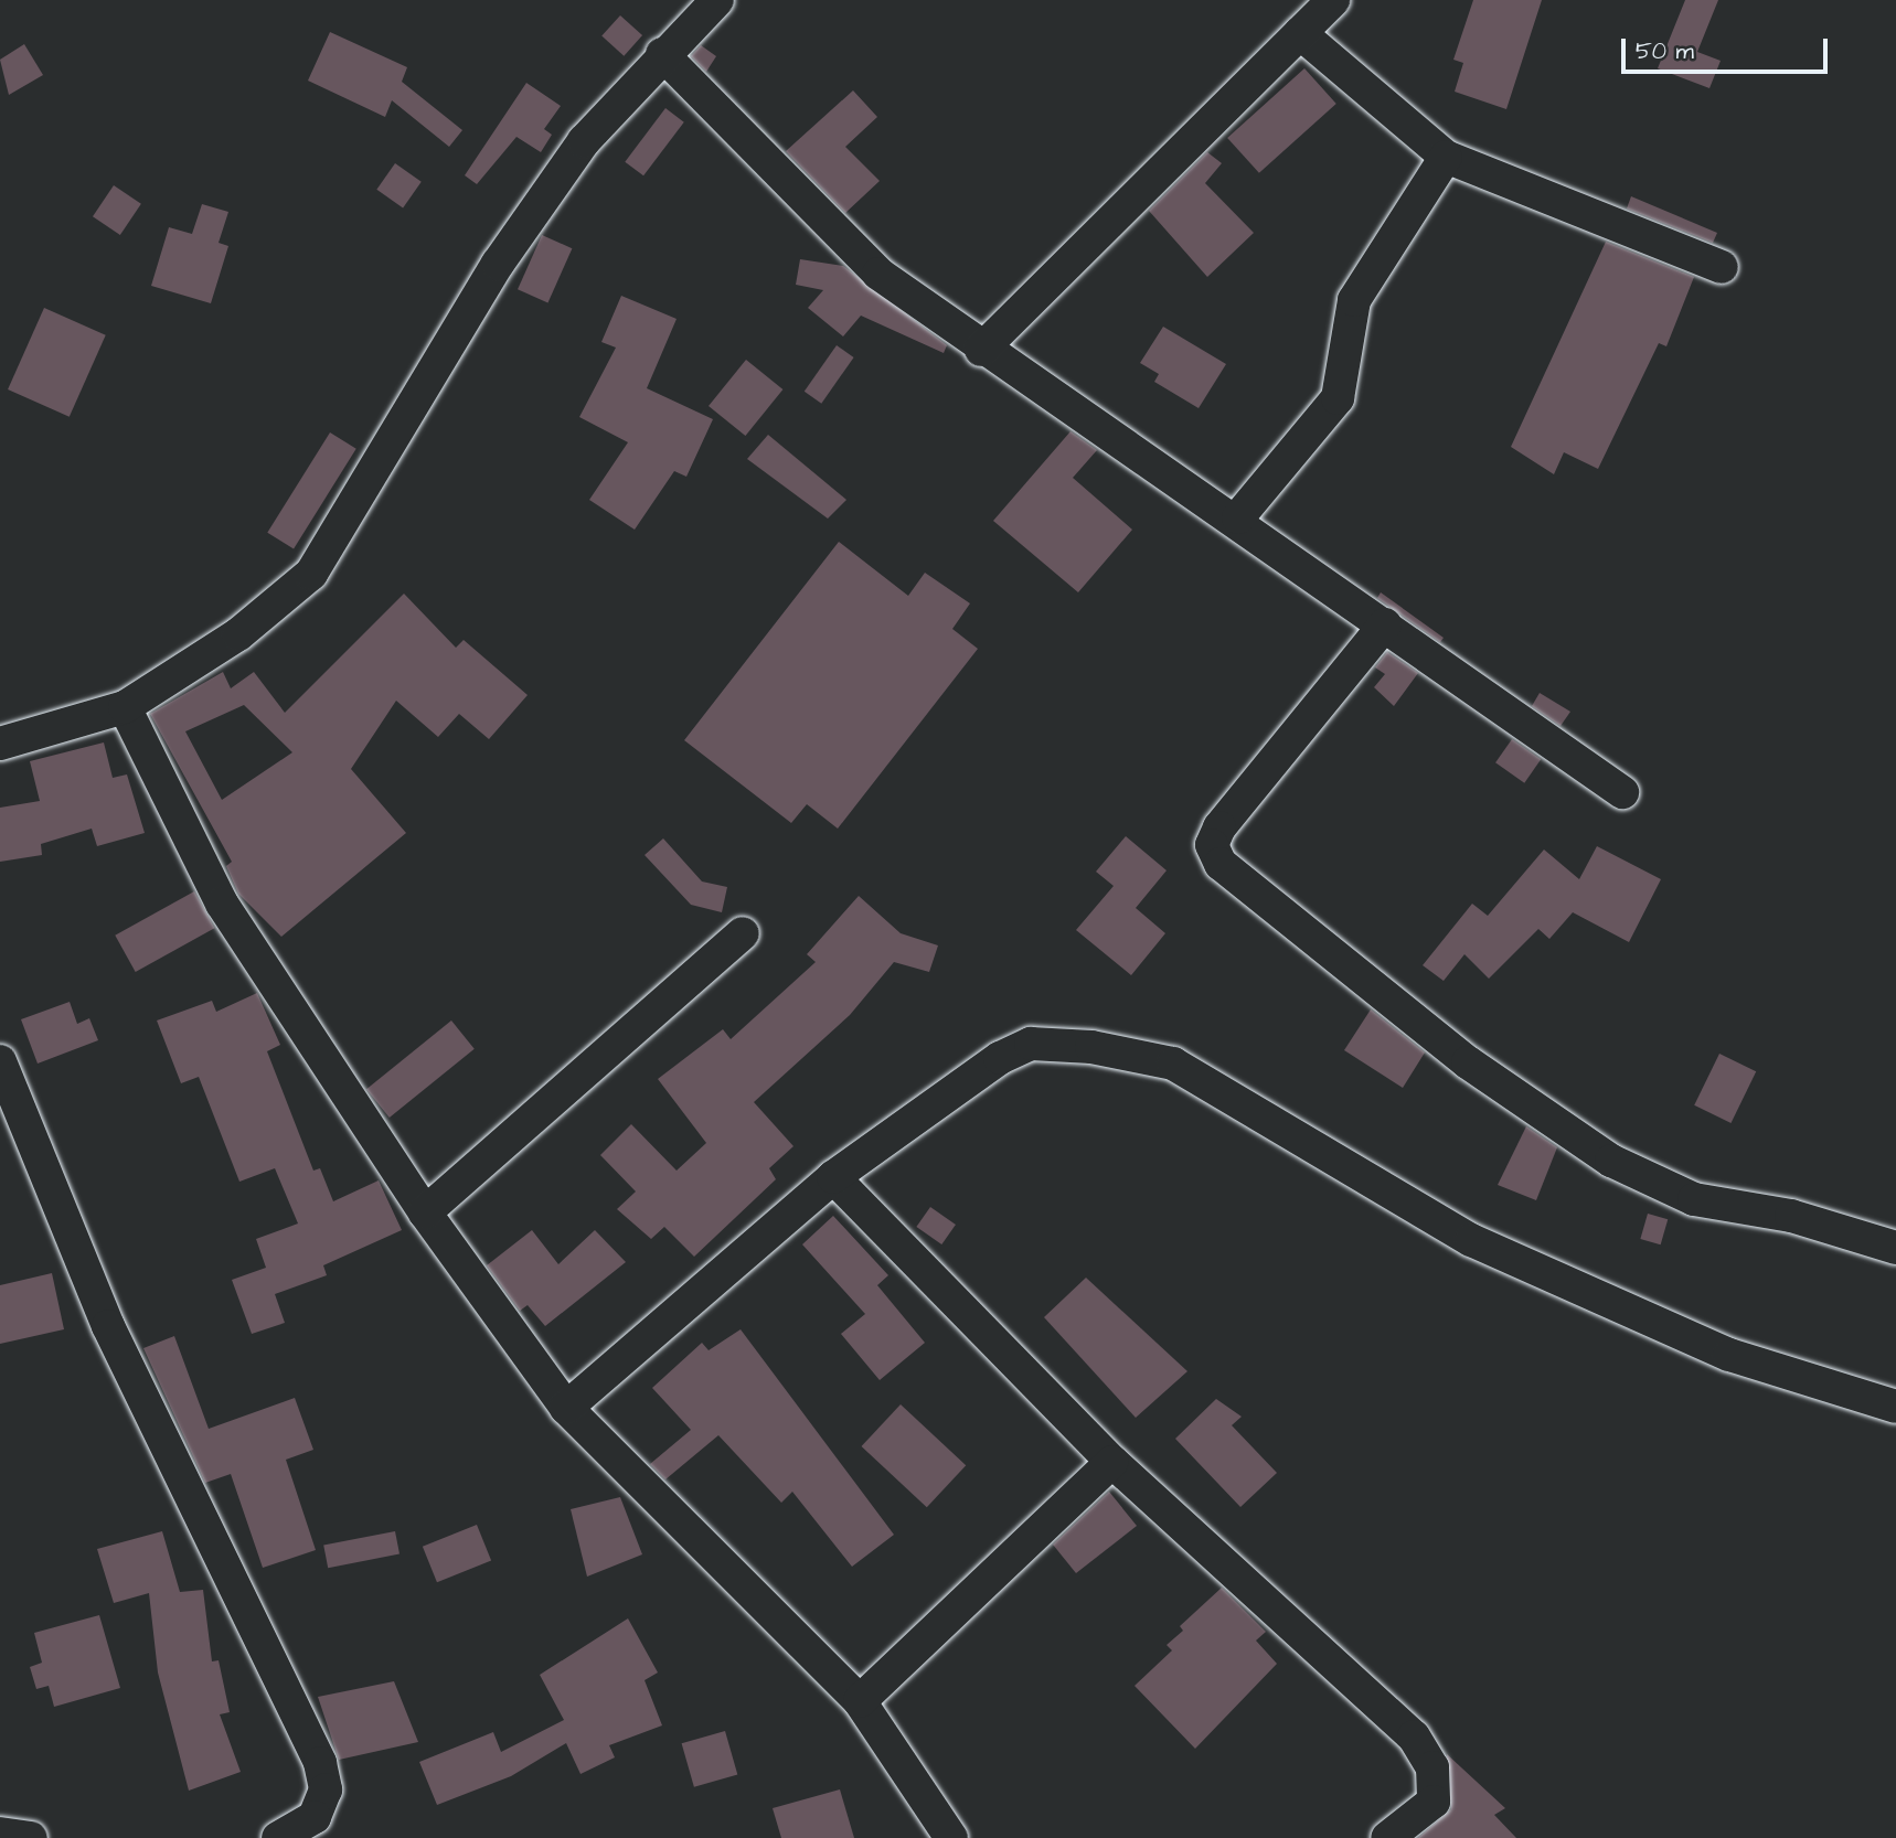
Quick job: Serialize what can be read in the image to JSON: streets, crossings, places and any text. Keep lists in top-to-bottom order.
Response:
{
  "scale_bar": "50 m"
}
